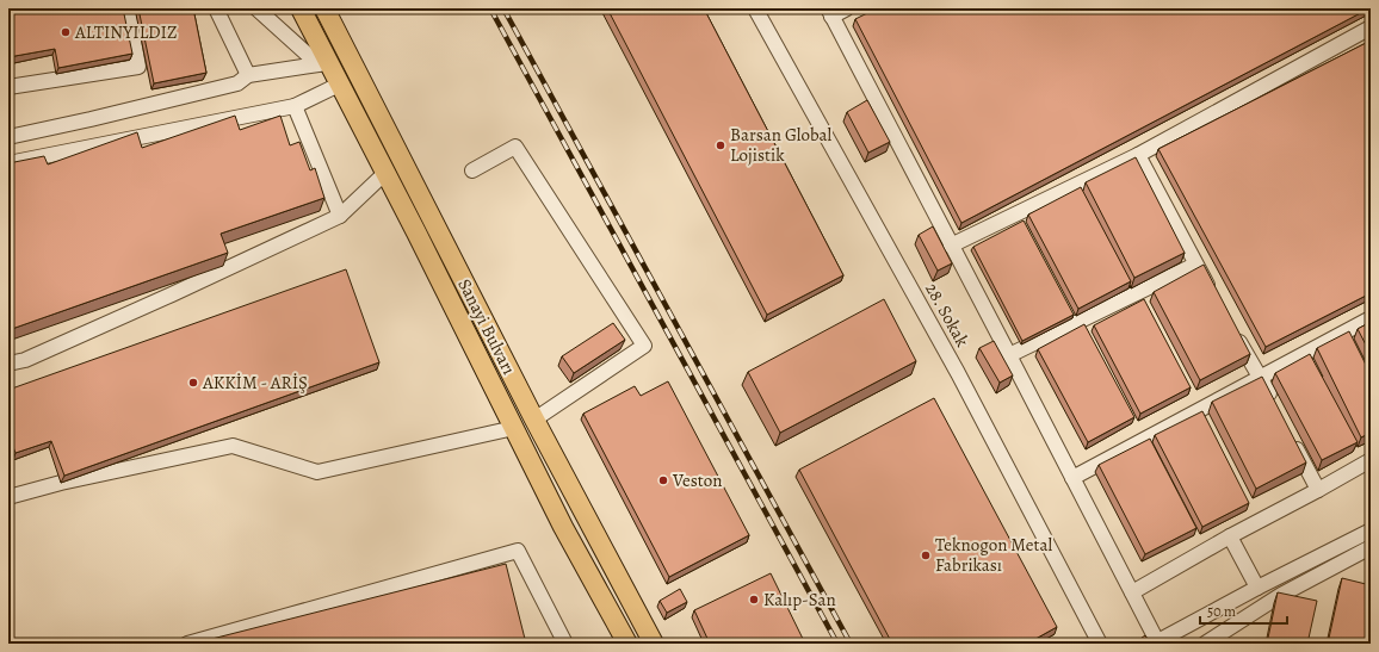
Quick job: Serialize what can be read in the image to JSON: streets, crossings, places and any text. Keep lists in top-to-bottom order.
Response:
{
  "streets": {
    "main road": ["Sanayi Bulvarı"],
    "street": ["28. Sokak"]
  },
  "places": [
    "ALTINYILDIZ",
    "Barsan Global Lojistik",
    "AKKİM - ARİŞ",
    "Veston",
    "Teknogon Metal Fabrikası",
    "Kalıp-San"
  ],
  "scale_bar": "50 m"
}
